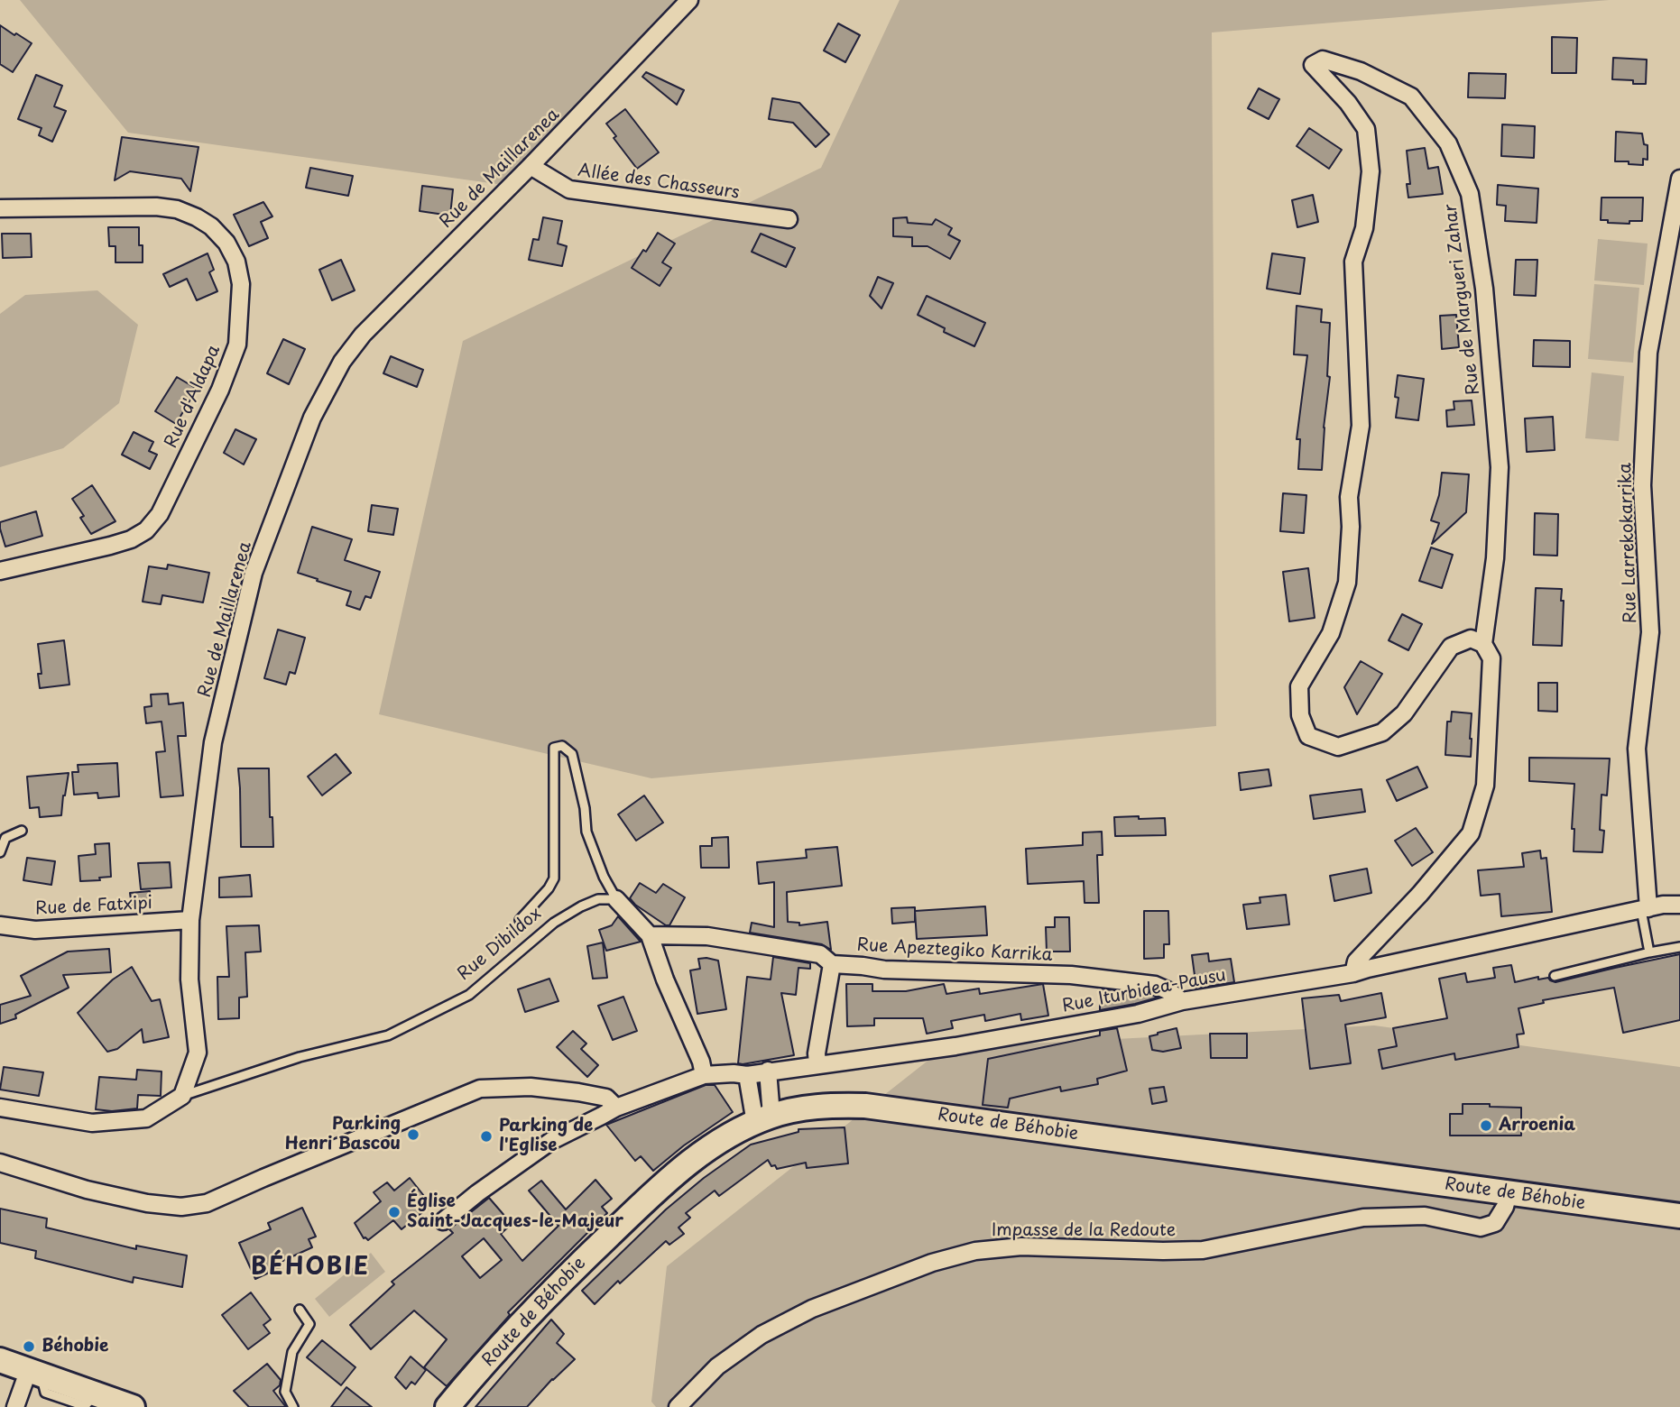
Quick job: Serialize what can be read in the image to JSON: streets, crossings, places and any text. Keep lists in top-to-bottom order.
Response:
{
  "streets": {
    "main road": ["Route de Béhobie"],
    "street": [
      "Rue de Maillarenea",
      "Allée des Chasseurs",
      "Rue de Margueri Zahar",
      "Rue d'Aldapa",
      "Rue Larrekokarrika",
      "Rue de Fatxipi",
      "Rue Apeztegiko Karrika",
      "Rue Iturbidea-Pausu",
      "Impasse de la Redoute"
    ],
    "lane": ["Rue Dibildox"]
  },
  "crossings": [
    ["Rue de Maillarenea", "Allée des Chasseurs"],
    ["Rue de Maillarenea", "Rue de Fatxipi"],
    ["Rue de Maillarenea", "Rue Dibildox"],
    ["Rue de Margueri Zahar", "Rue Iturbidea-Pausu"],
    ["Rue Larrekokarrika", "Rue Iturbidea-Pausu"],
    ["Rue Apeztegiko Karrika", "Rue Iturbidea-Pausu"],
    ["Route de Béhobie", "Impasse de la Redoute"]
  ],
  "districts": ["BÉHOBIE"],
  "places": [
    "Arroenia",
    "Parking Henri Bascou",
    "Parking de l'Eglise",
    "Église Saint-Jacques-le-Majeur",
    "Béhobie"
  ]
}
